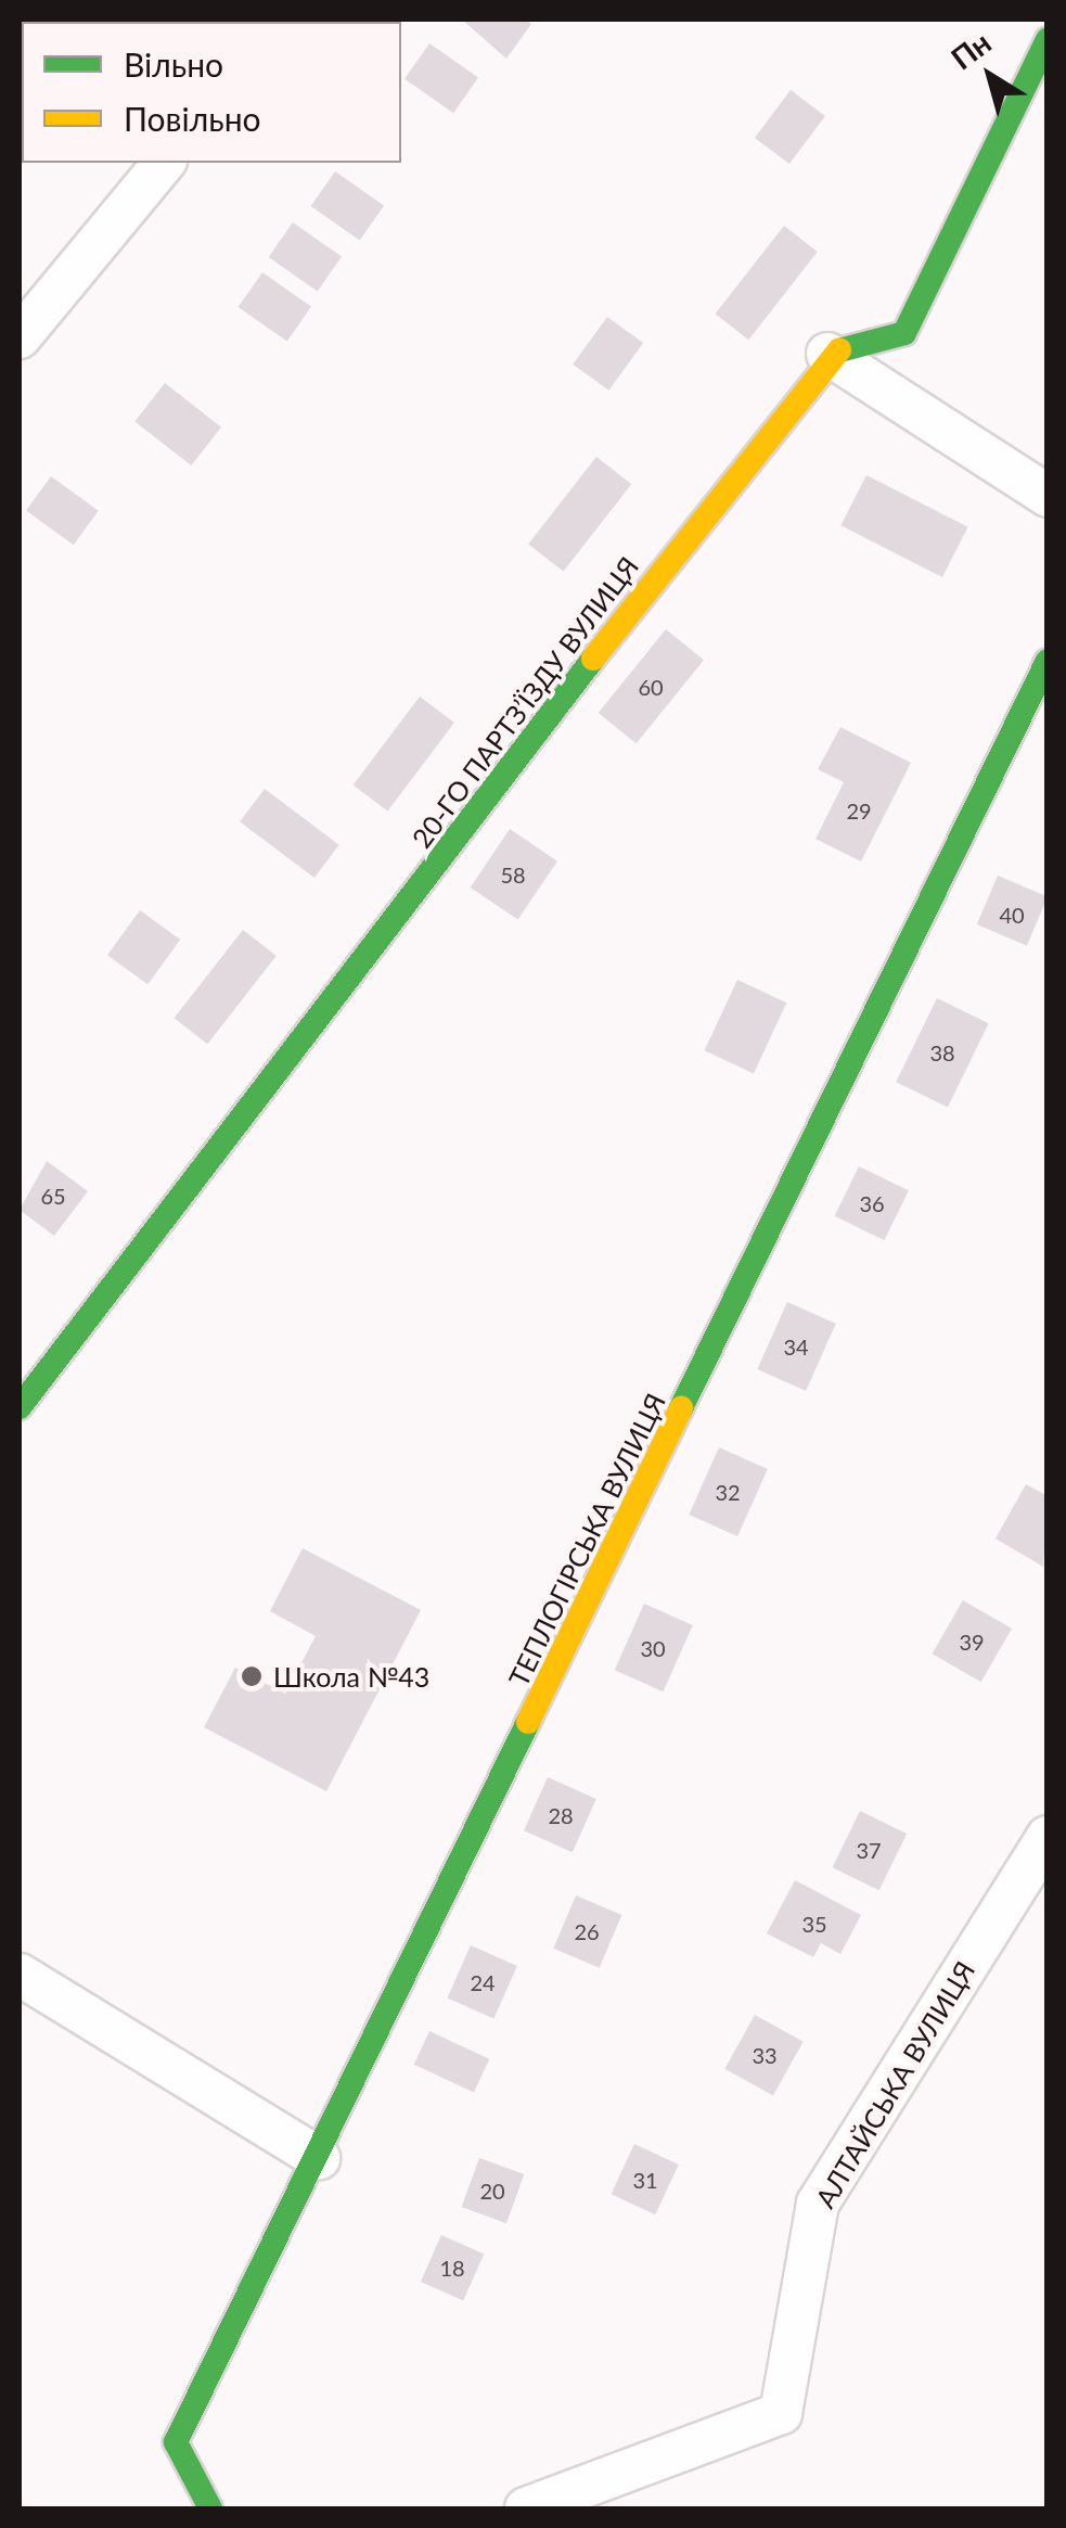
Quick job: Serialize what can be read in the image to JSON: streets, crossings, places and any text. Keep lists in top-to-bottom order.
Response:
{
  "streets": {
    "street": ["20-ГО ПАРТЗ’ЇЗДУ ВУЛИЦЯ", "ТЕПЛОГІРСЬКА ВУЛИЦЯ", "АЛТАЙСЬКА ВУЛИЦЯ"]
  },
  "places": ["Школа №43"],
  "house_numbers": [
    "60",
    "29",
    "58",
    "40",
    "38",
    "65",
    "36",
    "34",
    "32",
    "39",
    "30",
    "28",
    "37",
    "35",
    "26",
    "24",
    "33",
    "31",
    "20",
    "18"
  ],
  "legend": ["Вільно", "Повільно"],
  "north": "top left"
}
